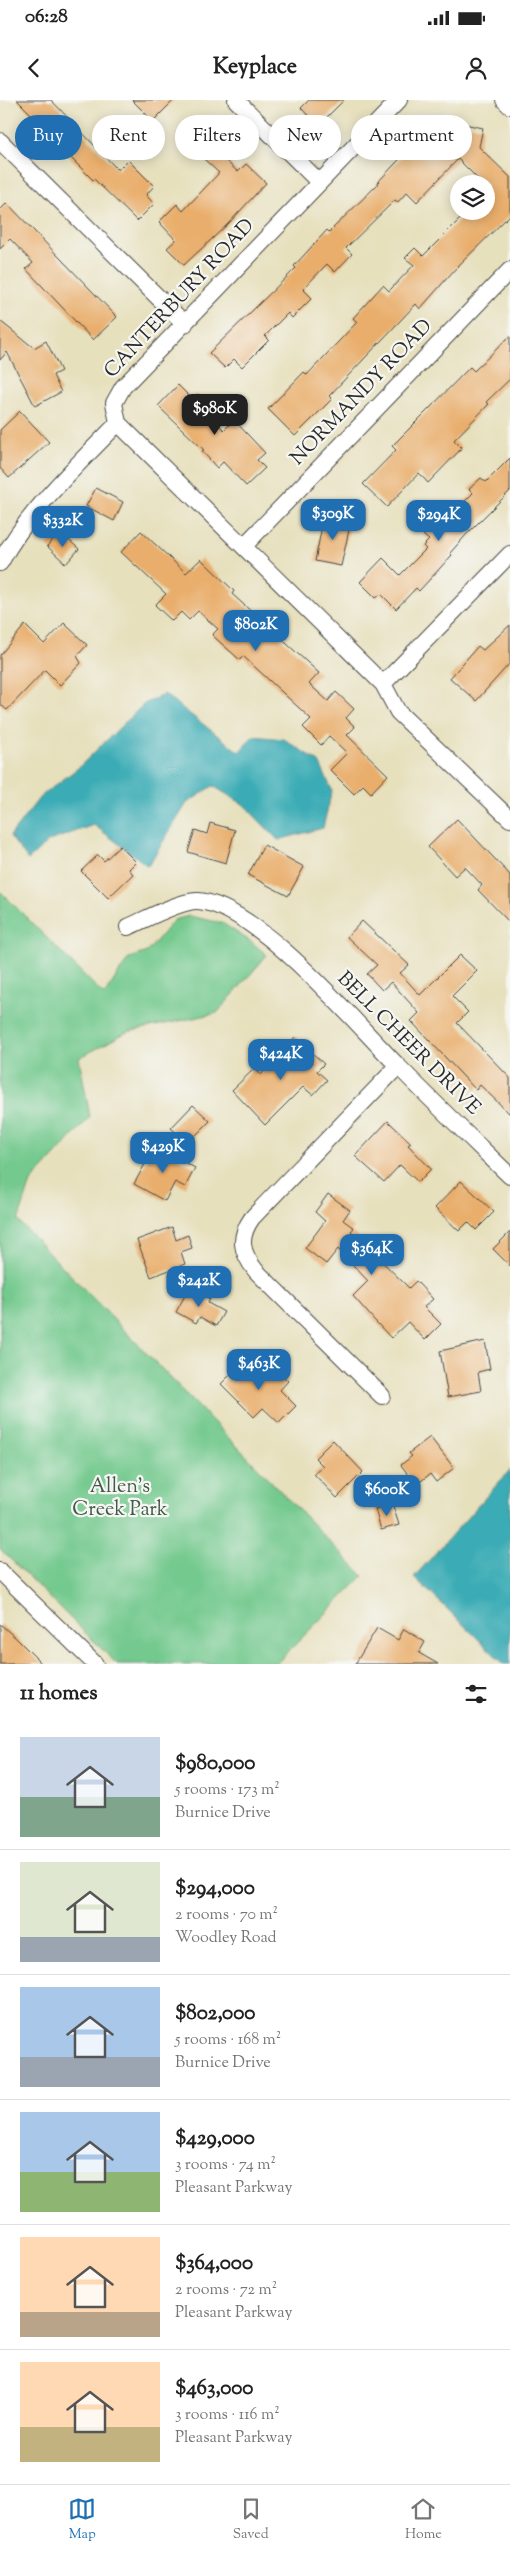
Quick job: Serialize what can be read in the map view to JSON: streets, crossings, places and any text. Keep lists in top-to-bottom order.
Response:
{
  "streets": {
    "street": ["CANTERBURY ROAD", "NORMANDY ROAD", "BELL CHEER DRIVE"]
  },
  "parks": ["Allen's Creek Park"],
  "page": {
    "status": "06:28",
    "header": "Keyplace",
    "chip": [
      "Buy",
      "Rent",
      "Filters",
      "New",
      "Apartment"
    ],
    "price": [
      "$980K",
      "$309K",
      "$294K",
      "$332K",
      "$802K",
      "$424K",
      "$429K",
      "$364K",
      "$242K",
      "$463K",
      "$600K"
    ],
    "heading": "11 homes",
    "list": [
      {
        "name": "$980,000",
        "note": "5 rooms · 173 m² · Burnice Drive"
      },
      {
        "name": "$294,000",
        "note": "2 rooms · 70 m² · Woodley Road"
      },
      {
        "name": "$802,000",
        "note": "5 rooms · 168 m² · Burnice Drive"
      },
      {
        "name": "$429,000",
        "note": "3 rooms · 74 m² · Pleasant Parkway"
      },
      {
        "name": "$364,000",
        "note": "2 rooms · 72 m² · Pleasant Parkway"
      },
      {
        "name": "$463,000",
        "note": "3 rooms · 116 m² · Pleasant Parkway"
      }
    ],
    "tabs": ["Map", "Saved", "Home"]
  }
}
